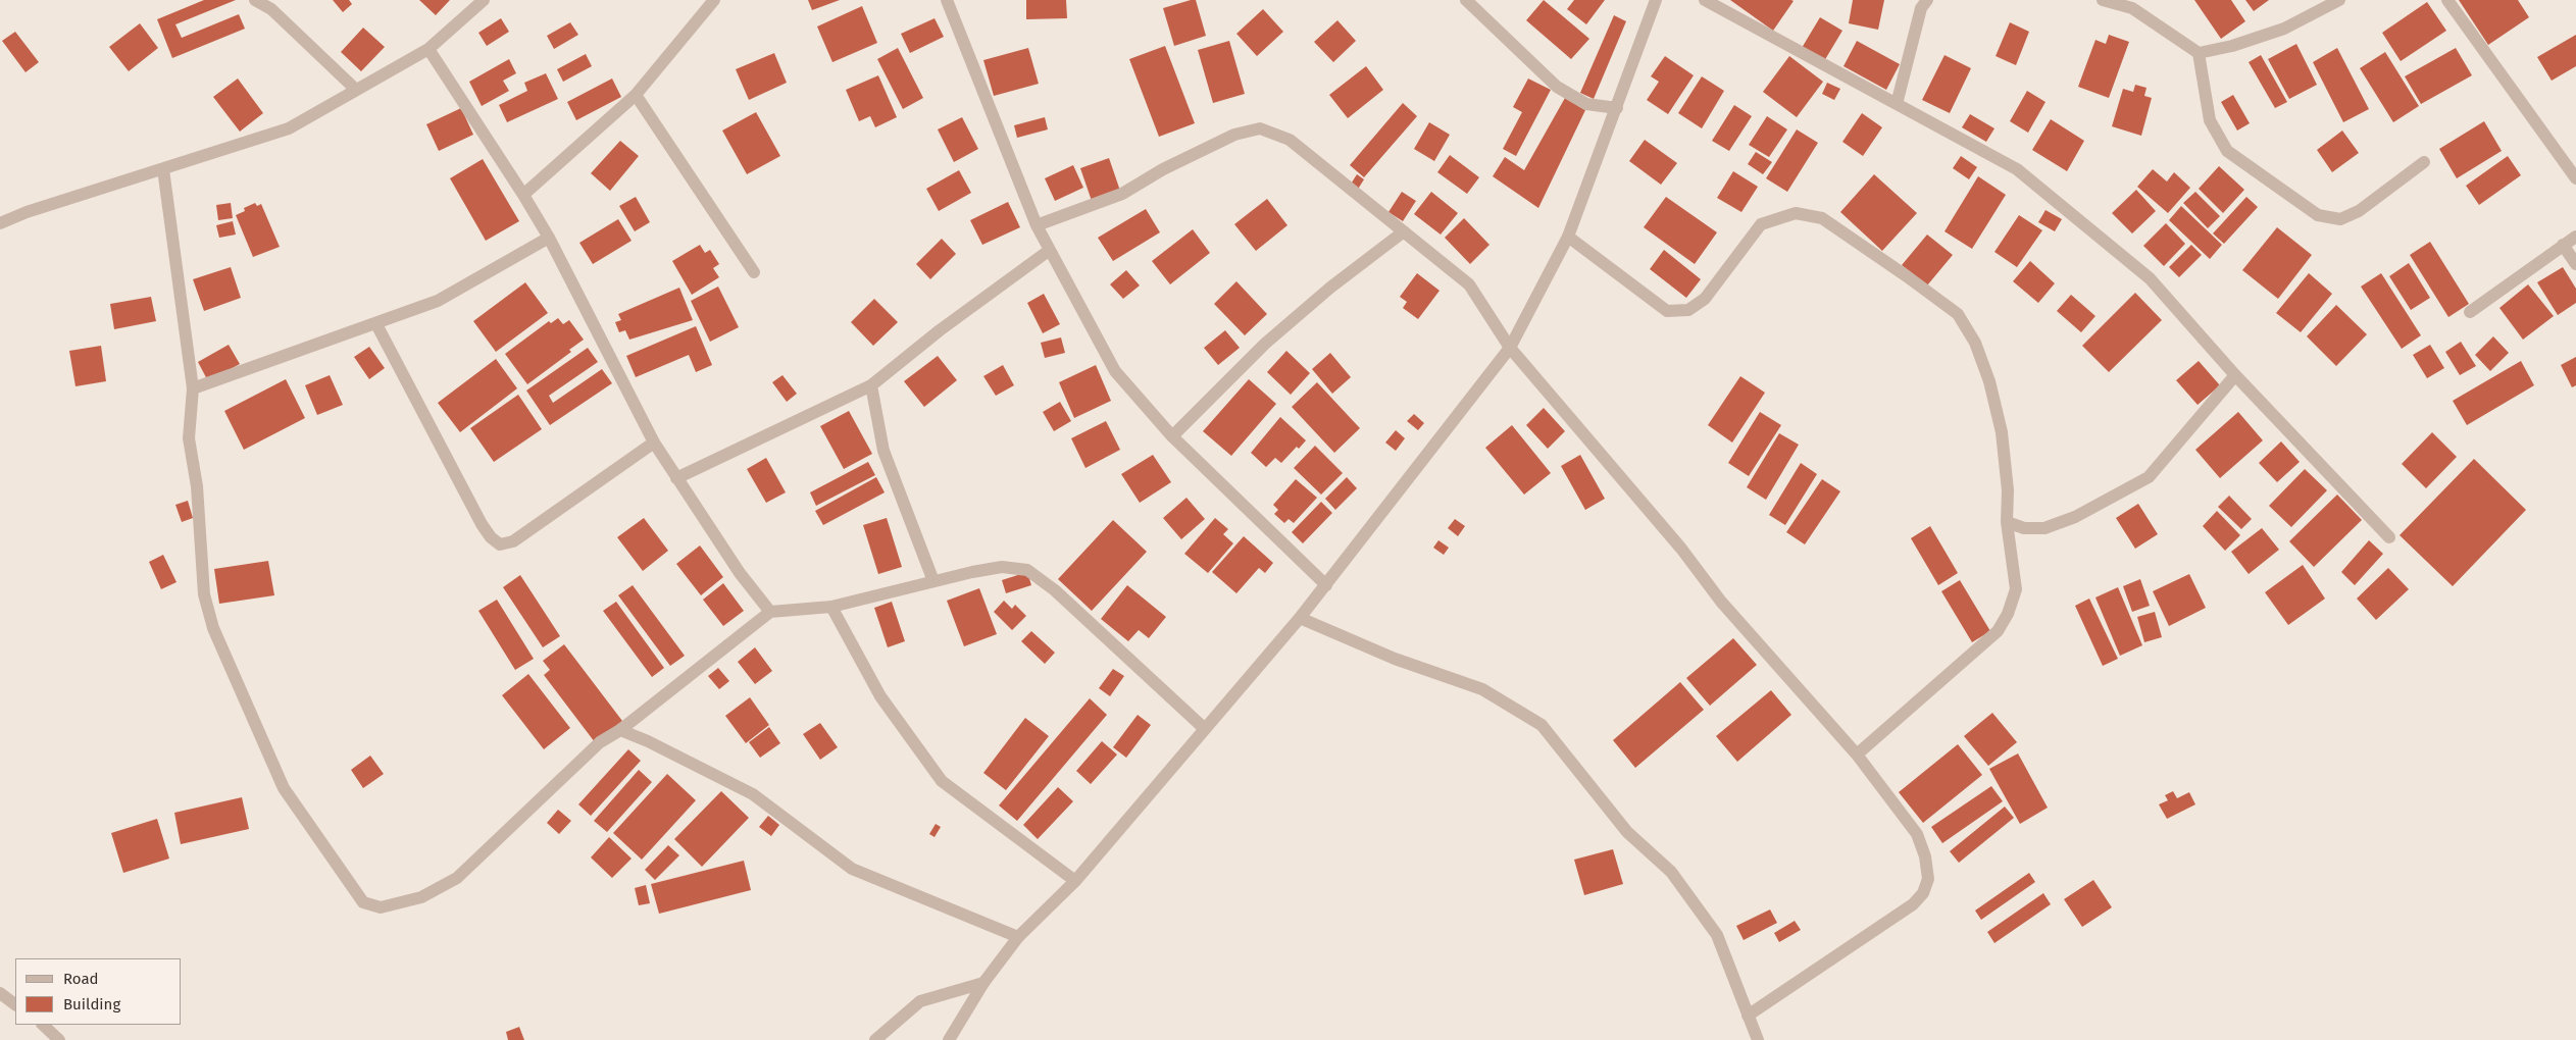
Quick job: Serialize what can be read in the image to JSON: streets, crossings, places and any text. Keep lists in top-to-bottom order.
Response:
{
  "legend": ["Road", "Building"]
}
